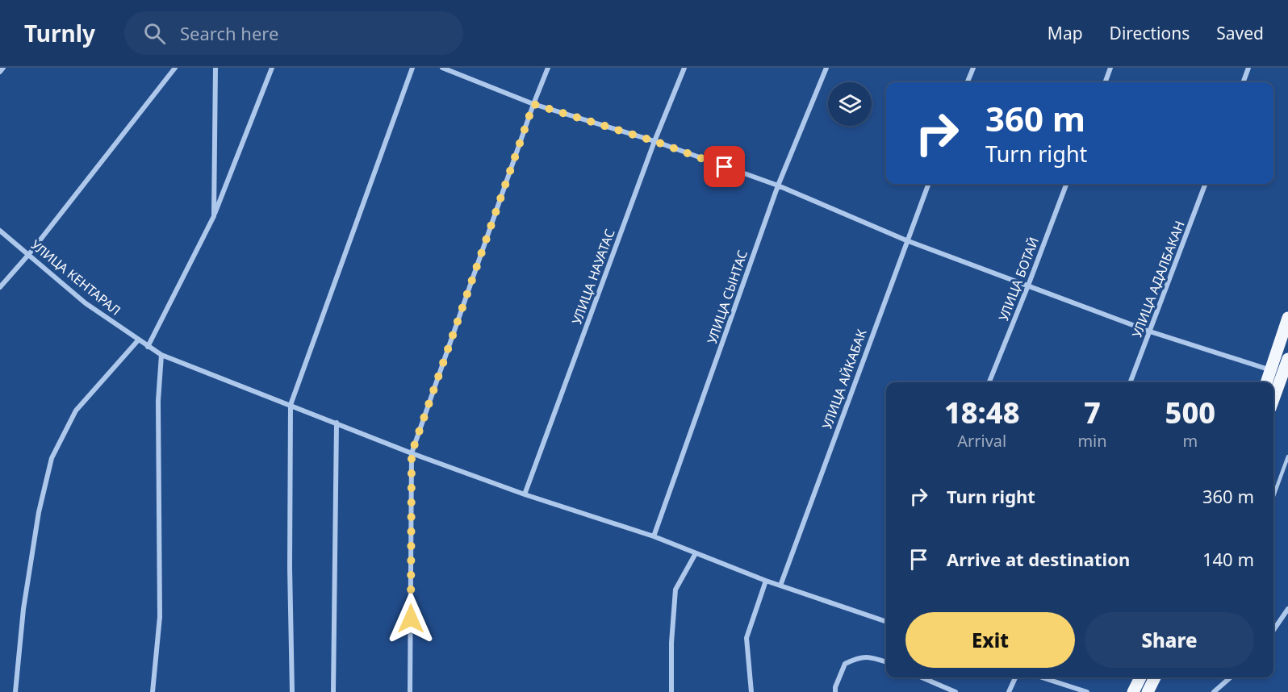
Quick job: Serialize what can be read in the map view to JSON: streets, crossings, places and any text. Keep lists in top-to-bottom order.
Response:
{
  "streets": {
    "street": [
      "УЛИЦА НАУАТАС",
      "УЛИЦА КЕНТАРАЛ",
      "УЛИЦА БОТАЙ",
      "УЛИЦА АДАЛБАКАН",
      "УЛИЦА СЫНТАС",
      "УЛИЦА АЙКАБАК"
    ]
  },
  "crossings": [
    ["УЛИЦА НАУАТАС", "УЛИЦА КЕНТАРАЛ"],
    ["УЛИЦА КЕНТАРАЛ", "УЛИЦА СЫНТАС"],
    ["УЛИЦА КЕНТАРАЛ", "УЛИЦА АЙКАБАК"]
  ],
  "page": {
    "header": "Turnly",
    "search": "Search here",
    "nav": ["Map", "Directions", "Saved"],
    "turn": ["360 m", "Turn right"],
    "eta": [
      "18:48",
      "Arrival",
      "7",
      "min",
      "500",
      "m"
    ],
    "list": [
      {
        "name": "Turn right",
        "value": "360 m"
      },
      {
        "name": "Arrive at destination",
        "value": "140 m"
      }
    ],
    "buttons": ["Exit", "Share"]
  }
}
